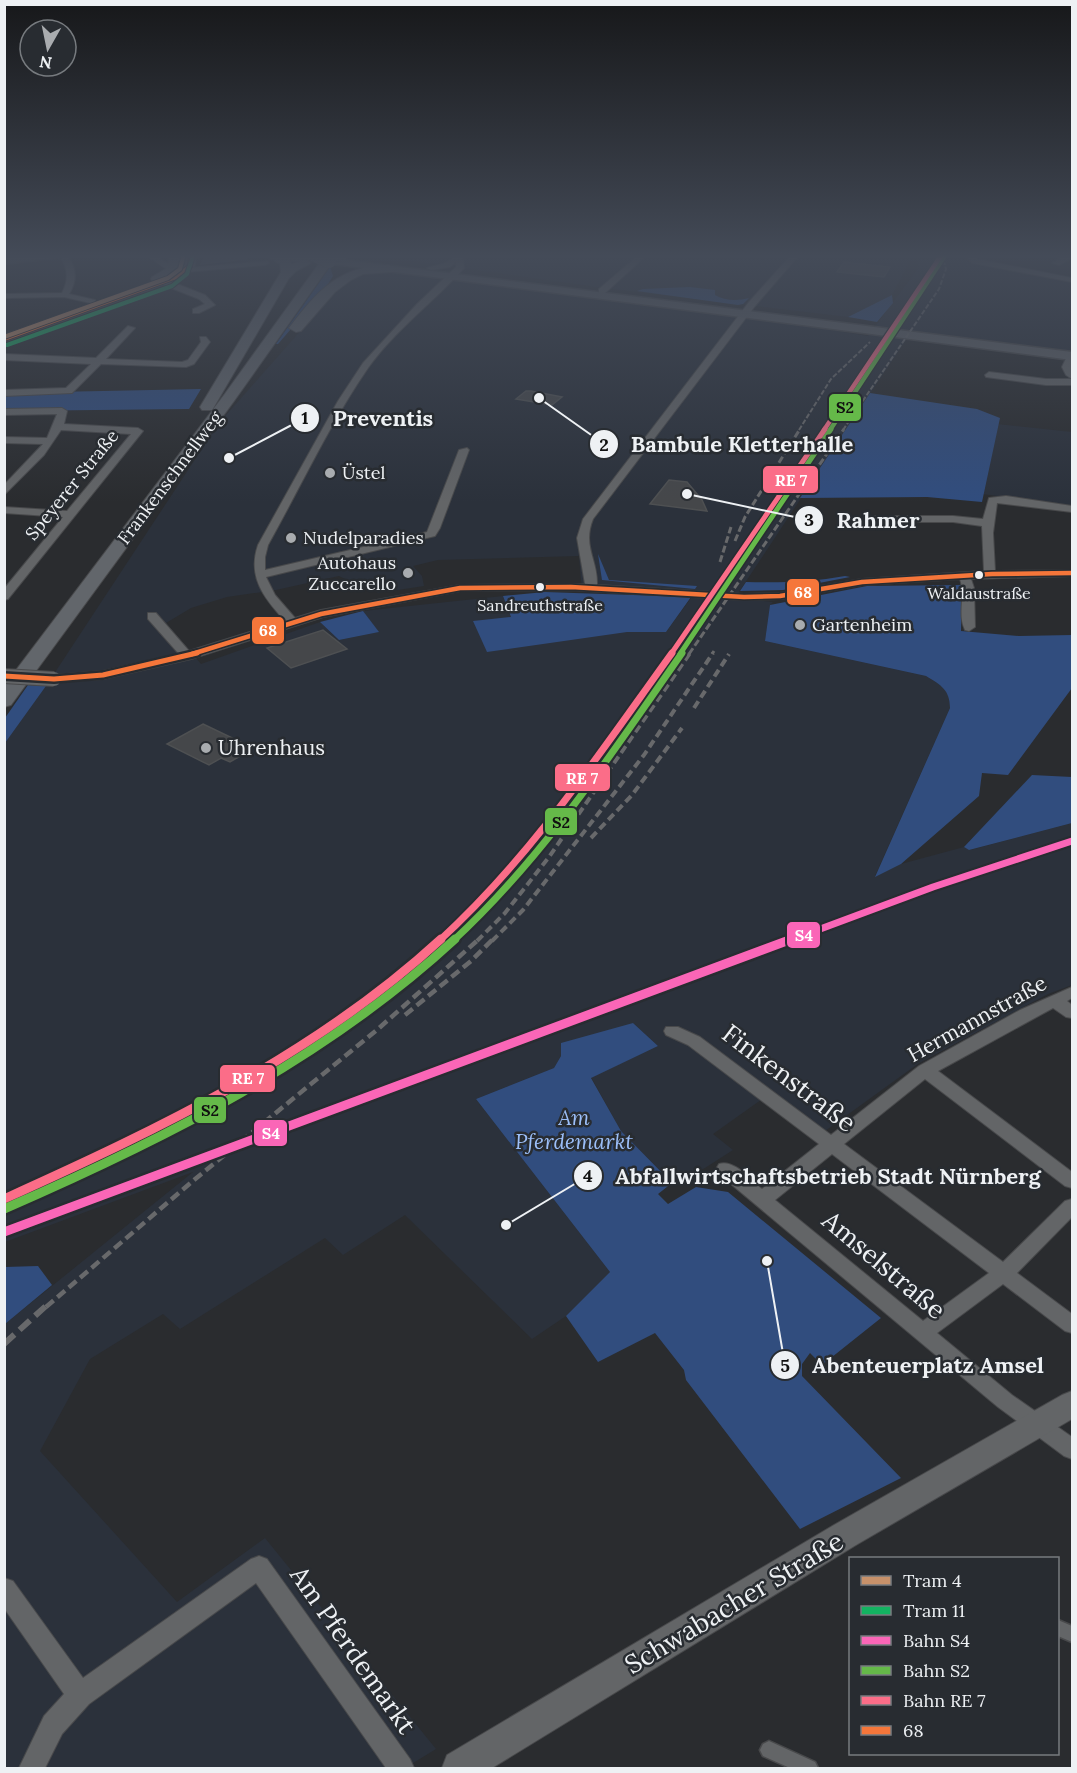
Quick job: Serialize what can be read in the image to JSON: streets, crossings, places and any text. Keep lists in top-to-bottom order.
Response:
{
  "streets": {
    "highway": ["Frankenschnellweg"],
    "main road": ["Schwabacher Straße"],
    "street": [
      "Speyerer Straße",
      "Hermannstraße",
      "Finkenstraße",
      "Amselstraße",
      "Am Pferdemarkt"
    ]
  },
  "crossings": [
    ["Hermannstraße", "Finkenstraße"],
    ["Hermannstraße", "Amselstraße"],
    ["Amselstraße", "Schwabacher Straße"]
  ],
  "parks": ["Am Pferdemarkt"],
  "places": [
    "Bambule Kletterhalle",
    "Preventis",
    "Üstel",
    "Rahmer",
    "Nudelparadies",
    "Autohaus Zuccarello",
    "Waldaustraße",
    "Sandreuthstraße",
    "Gartenheim",
    "Uhrenhaus",
    "Abfallwirtschaftsbetrieb Stadt Nürnberg",
    "Abenteuerplatz Amsel"
  ],
  "lines": [
    "tram line 4",
    "tram line 11",
    "rail line S2",
    "transit line 68",
    "rail line S4"
  ],
  "legend": [
    "Tram 4",
    "Tram 11",
    "Bahn S4",
    "Bahn S2",
    "Bahn RE 7",
    "68"
  ],
  "north": "bottom"
}
